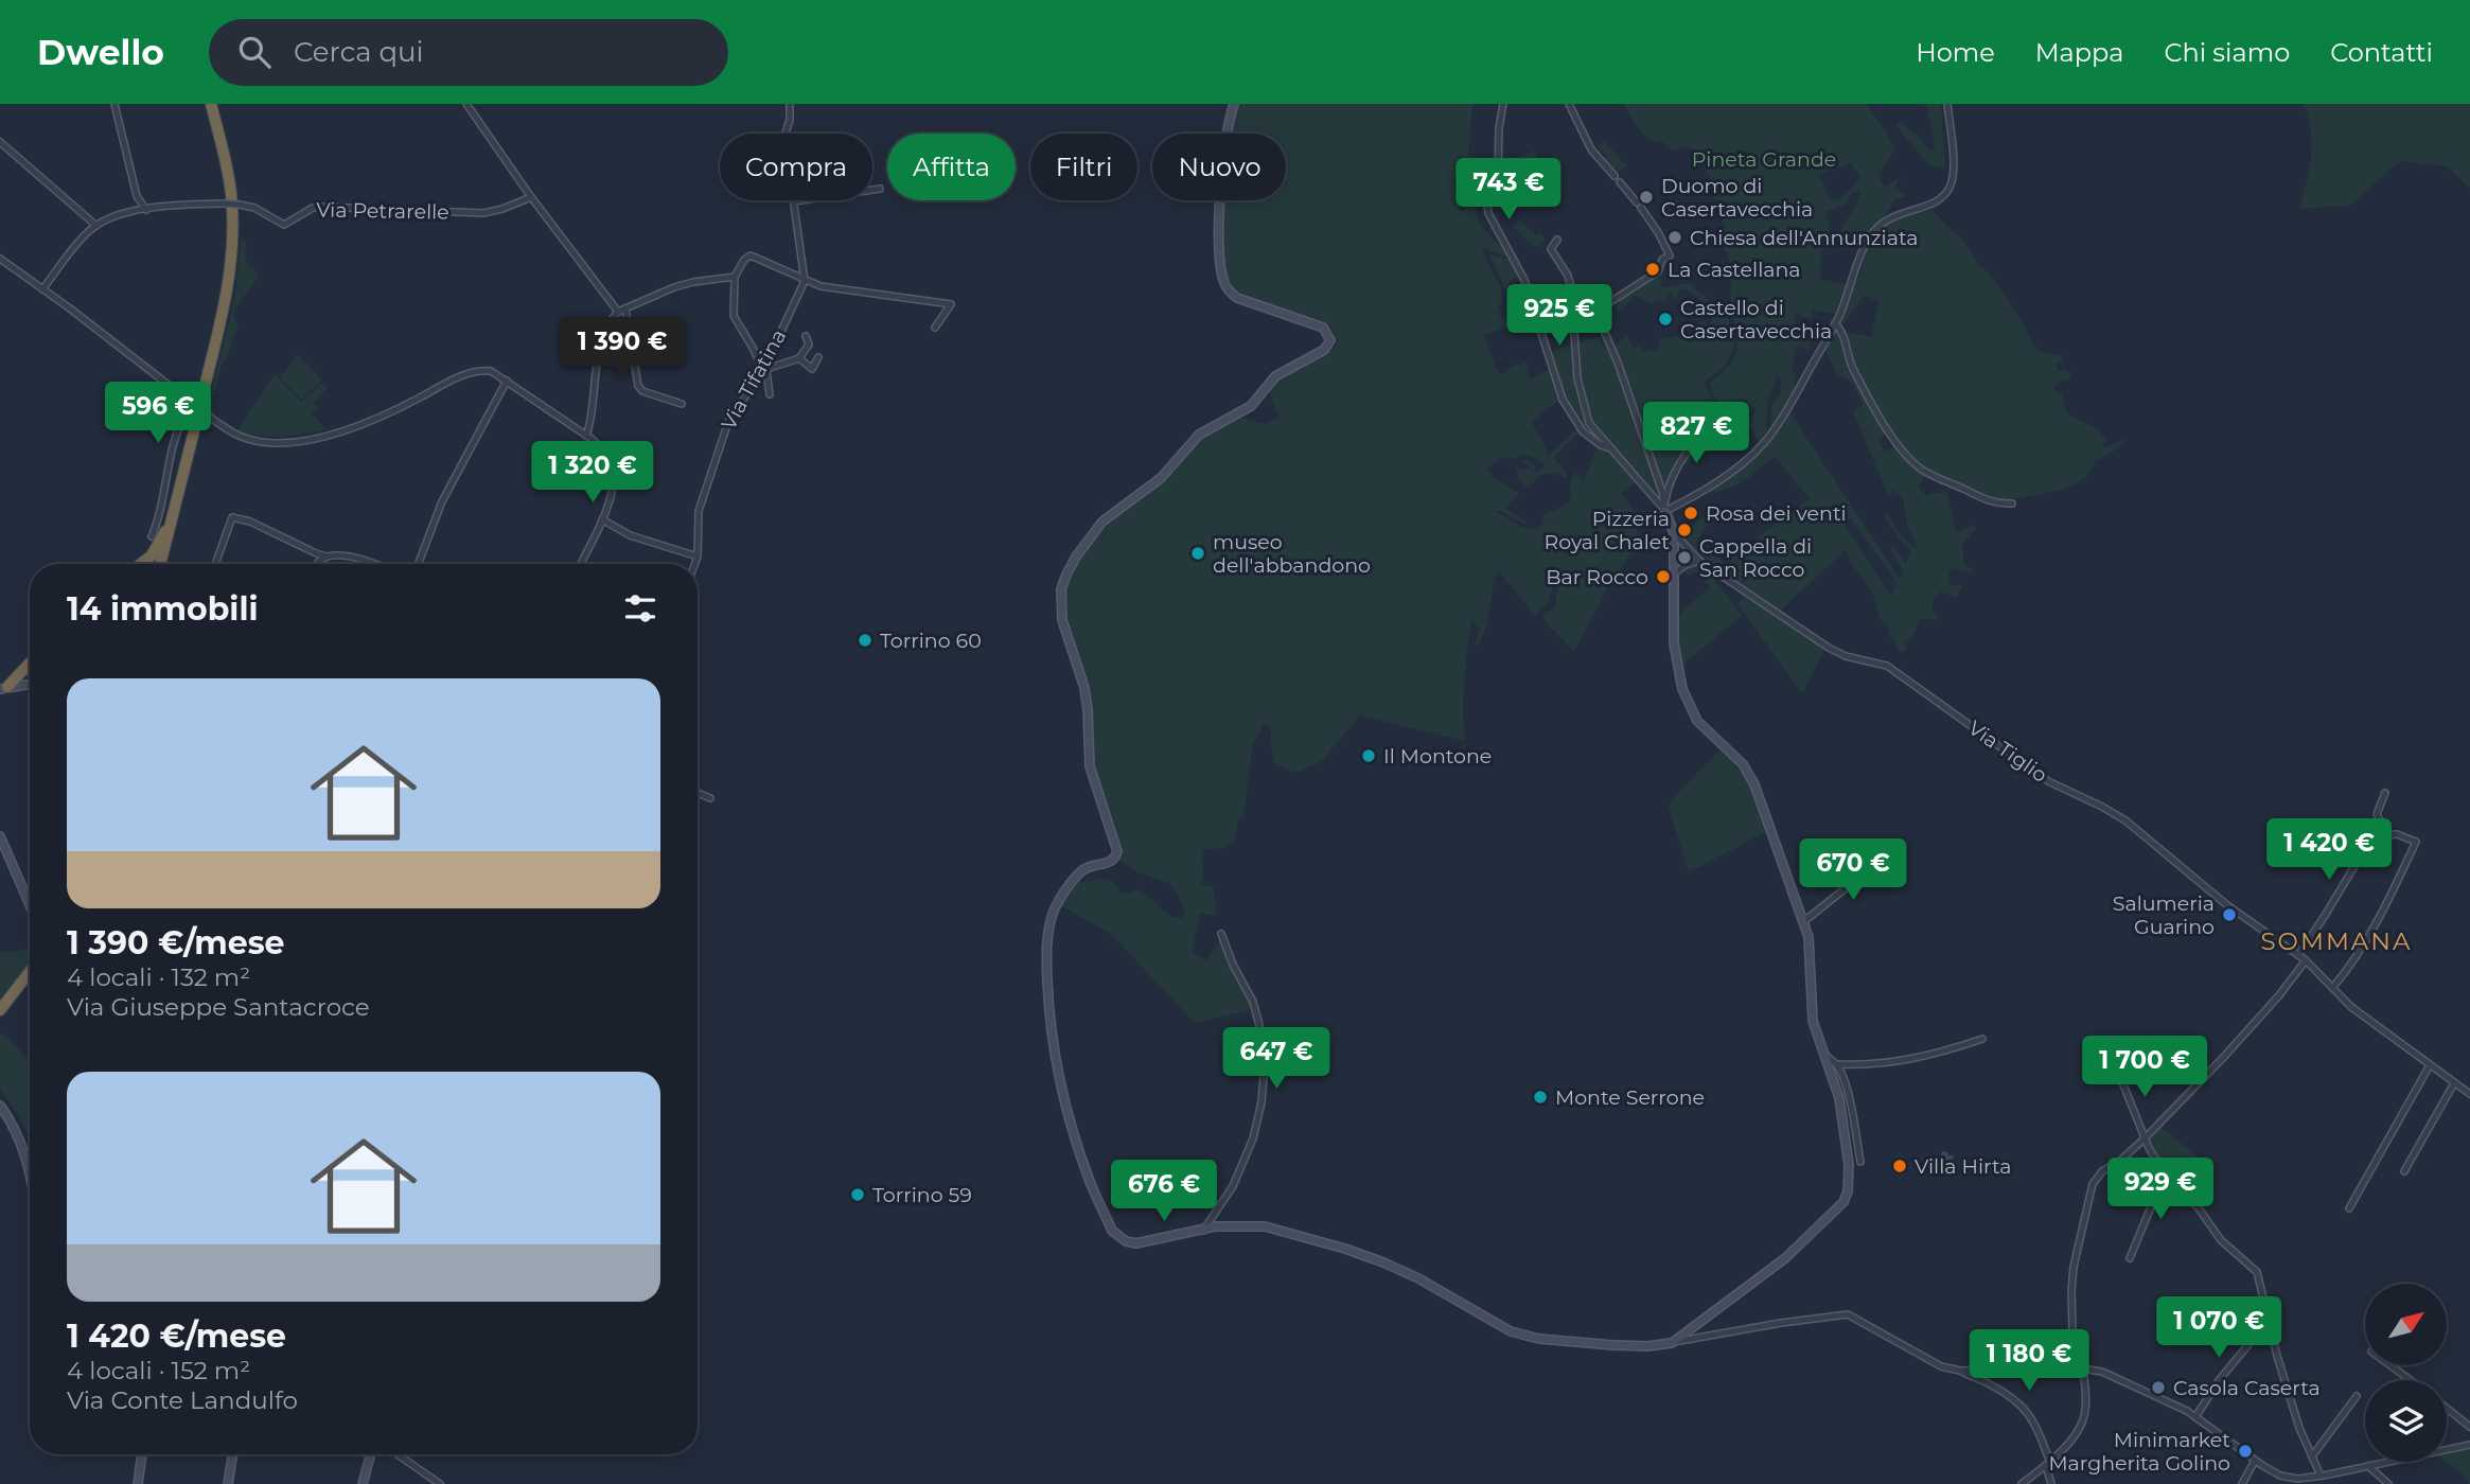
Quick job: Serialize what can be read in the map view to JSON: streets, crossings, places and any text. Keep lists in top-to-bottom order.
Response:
{
  "streets": {
    "street": ["Via Petrarelle", "Via Tifatina", "Via Tiglio"]
  },
  "districts": ["SOMMANA"],
  "parks": ["Pineta Grande"],
  "places": [
    "Duomo di Casertavecchia",
    "Chiesa dell'Annunziata",
    "La Castellana",
    "Castello di Casertavecchia",
    "Rosa dei venti",
    "Pizzeria Royal Chalet",
    "museo dell'abbandono",
    "Cappella di San Rocco",
    "Bar Rocco",
    "Torrino 60",
    "Il Montone",
    "Salumeria Guarino",
    "Monte Serrone",
    "Villa Hirta",
    "Torrino 59",
    "Casola Caserta",
    "Minimarket Margherita Golino"
  ],
  "north": "top right",
  "page": {
    "header": "Dwello",
    "search": "Cerca qui",
    "nav": [
      "Home",
      "Mappa",
      "Chi siamo",
      "Contatti"
    ],
    "chip": [
      "Compra",
      "Affitta",
      "Filtri",
      "Nuovo"
    ],
    "price": [
      "743 €",
      "925 €",
      "1 390 €",
      "596 €",
      "827 €",
      "1 320 €",
      "1 420 €",
      "670 €",
      "647 €",
      "1 700 €",
      "929 €",
      "676 €",
      "1 070 €",
      "1 180 €"
    ],
    "heading": "14 immobili",
    "list": [
      {
        "name": "1 390 €/mese",
        "note": "4 locali · 132 m² · Via Giuseppe Santacroce"
      },
      {
        "name": "1 420 €/mese",
        "note": "4 locali · 152 m² · Via Conte Landulfo"
      }
    ]
  }
}
